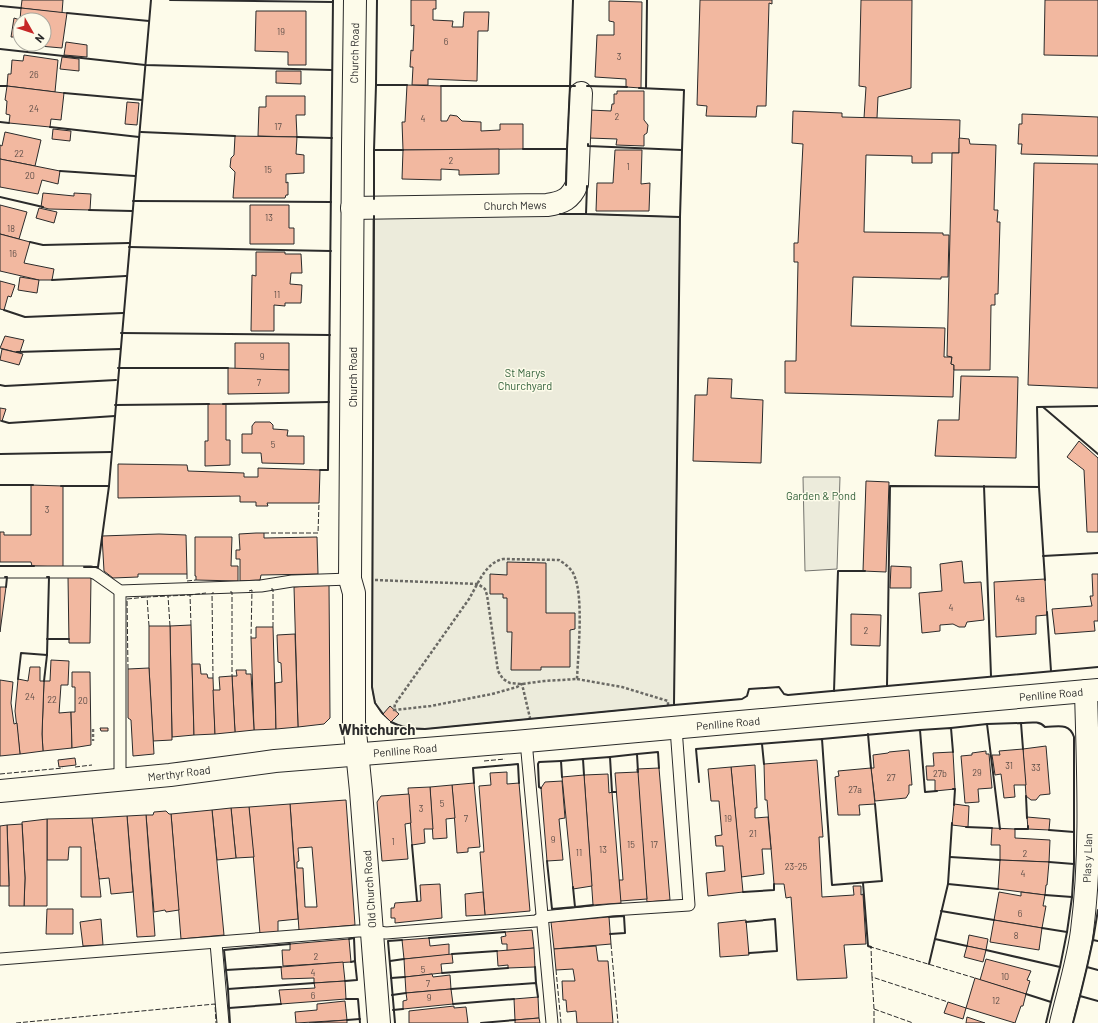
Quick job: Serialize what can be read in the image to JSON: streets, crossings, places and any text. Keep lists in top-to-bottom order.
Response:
{
  "streets": {
    "street": [
      "Church Road",
      "Church Mews",
      "Penlline Road",
      "Merthyr Road",
      "Plas y Llan",
      "Old Church Road"
    ]
  },
  "crossings": [
    ["Church Road", "Church Mews"],
    ["Church Road", "Penlline Road"],
    ["Church Road", "Merthyr Road"],
    ["Church Road", "Old Church Road"],
    ["Penlline Road", "Merthyr Road"],
    ["Penlline Road", "Plas y Llan"],
    ["Penlline Road", "Old Church Road"],
    ["Merthyr Road", "Old Church Road"]
  ],
  "districts": ["Whitchurch"],
  "parks": ["St Marys Churchyard", "Garden & Pond"],
  "house_numbers": [
    "19",
    "6",
    "3",
    "26",
    "24",
    "2",
    "4",
    "17",
    "22",
    "2",
    "1",
    "15",
    "20",
    "13",
    "18",
    "16",
    "11",
    "9",
    "7",
    "5",
    "3",
    "4a",
    "4",
    "2",
    "24",
    "22",
    "20",
    "31",
    "33",
    "29",
    "27b",
    "27",
    "27a",
    "5",
    "3",
    "7",
    "19",
    "21",
    "9",
    "1",
    "15",
    "17",
    "13",
    "11",
    "2",
    "23-25",
    "4",
    "6",
    "8",
    "2",
    "5",
    "4",
    "10",
    "7",
    "6",
    "9",
    "12"
  ],
  "north": "bottom right"
}
